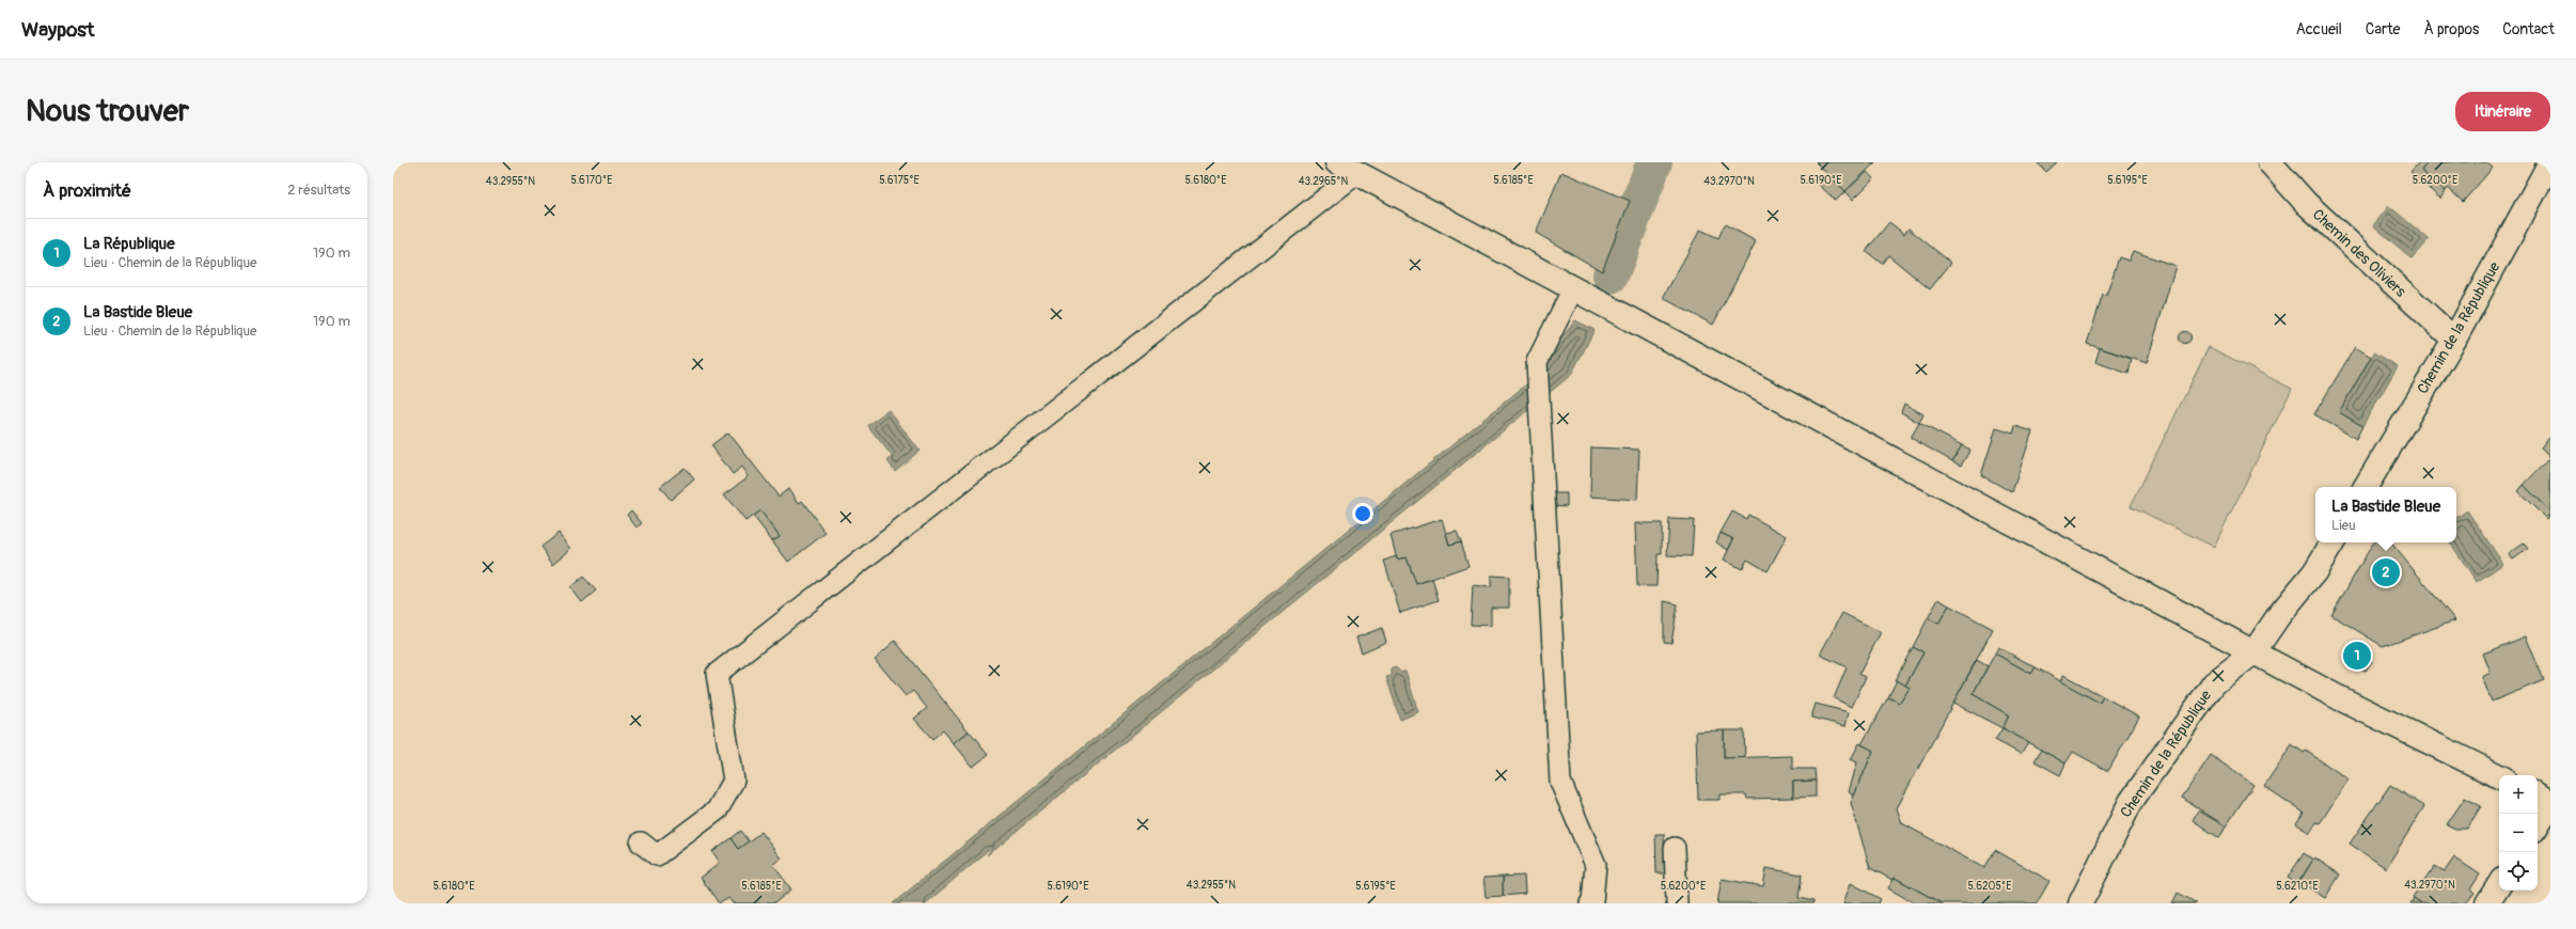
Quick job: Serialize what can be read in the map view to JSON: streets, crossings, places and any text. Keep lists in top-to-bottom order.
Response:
{
  "streets": {
    "main road": ["Chemin des Oliviers", "Chemin de la République"]
  },
  "crossings": [
    ["Chemin des Oliviers", "Chemin de la République"]
  ],
  "page": {
    "header": "Waypost",
    "nav": [
      "Accueil",
      "Carte",
      "À propos",
      "Contact"
    ],
    "buttons": "Itinéraire",
    "title": "Nous trouver",
    "heading": ["À proximité", "2 résultats"],
    "list": [
      {
        "mark": "1",
        "name": "La République",
        "note": "Lieu · Chemin de la République",
        "value": "190 m"
      },
      {
        "mark": "2",
        "name": "La Bastide Bleue",
        "note": "Lieu · Chemin de la République",
        "value": "190 m"
      }
    ],
    "popup": ["La Bastide Bleue", "Lieu"],
    "pins": ["2", "1"],
    "map_buttons": ["+", "−"]
  },
  "coordinates": [
    "5.6170°E",
    "5.6175°E",
    "5.6180°E",
    "5.6185°E",
    "5.6190°E",
    "5.6195°E",
    "5.6200°E",
    "43.2955°N",
    "43.2965°N",
    "43.2970°N",
    "5.6205°E",
    "5.6210°E"
  ]
}
